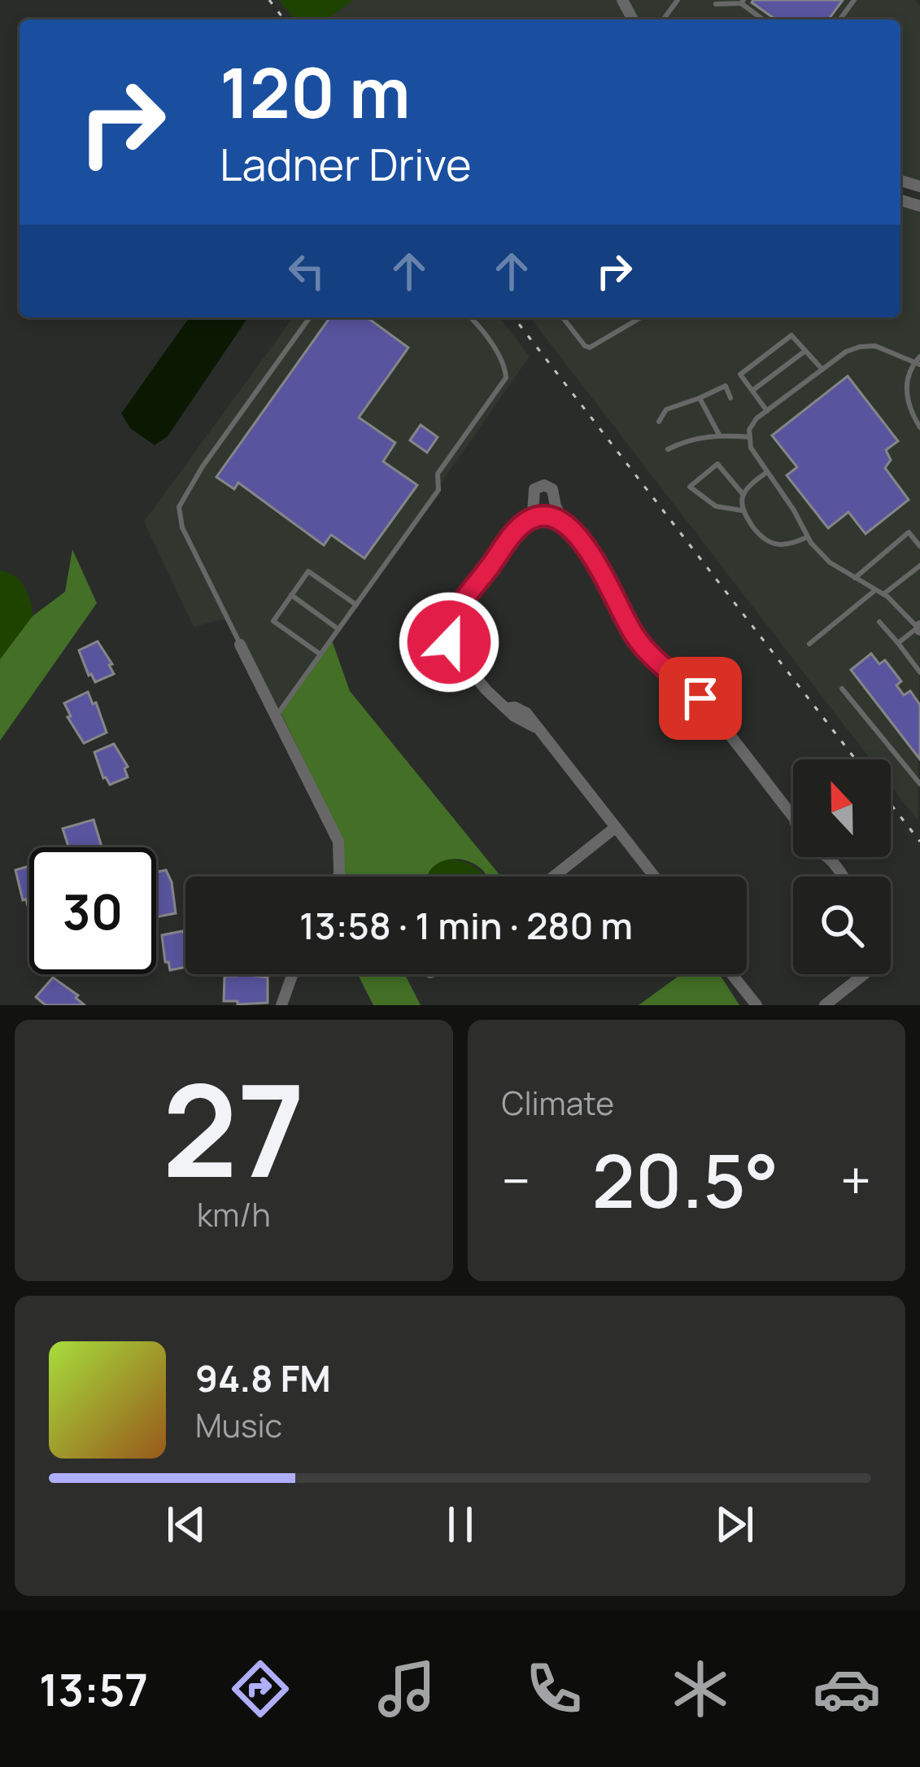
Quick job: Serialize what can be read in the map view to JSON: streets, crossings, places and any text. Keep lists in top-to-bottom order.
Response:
{
  "north": "top",
  "page": {
    "turn": ["120 m", "Ladner Drive"],
    "limit": "30",
    "trip": "13:58 · 1 min · 280 m",
    "tile": [
      ["27", "km/h"],
      "Climate"
    ],
    "heat": ["−", "20.5°", "+"],
    "song": ["94.8 FM", "Music"],
    "tabs": "13:57"
  }
}
